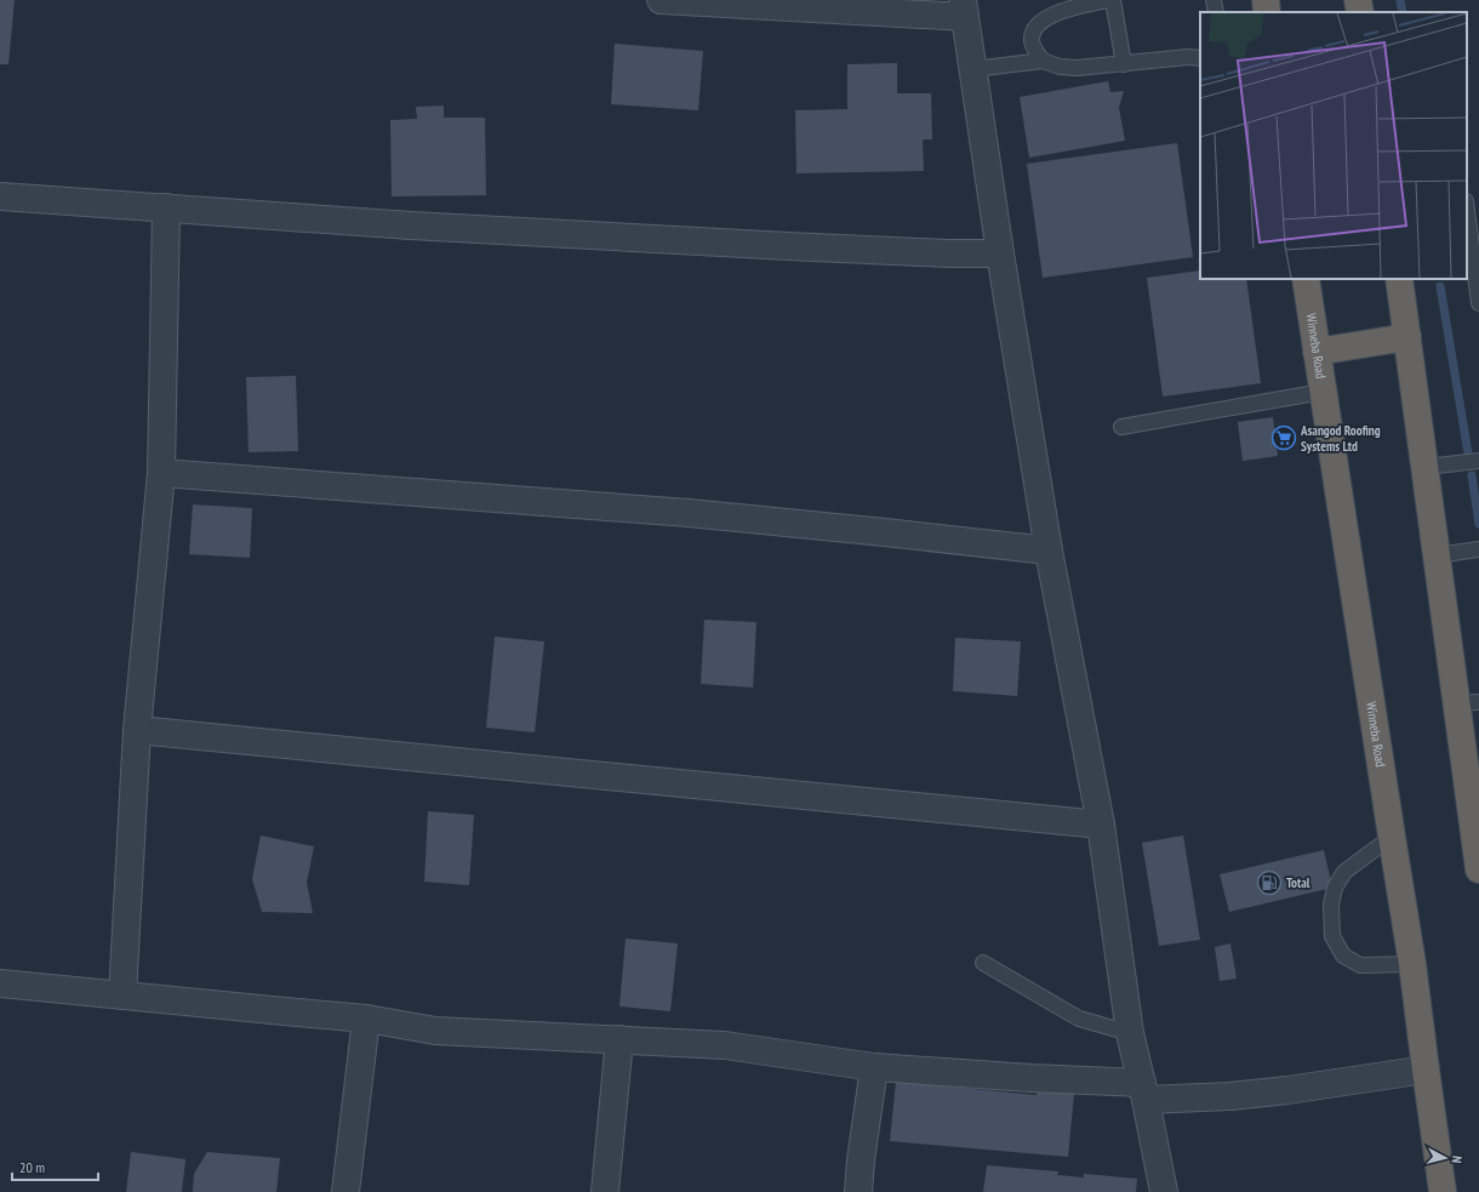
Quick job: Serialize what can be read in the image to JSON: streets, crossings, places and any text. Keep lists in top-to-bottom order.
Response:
{
  "streets": {
    "highway": ["Winneba Road"]
  },
  "places": {
    "supermarket": ["Asangod Roofing Systems Ltd"],
    "fuel station": ["Total"]
  },
  "scale_bar": "20 m",
  "north": "right"
}
